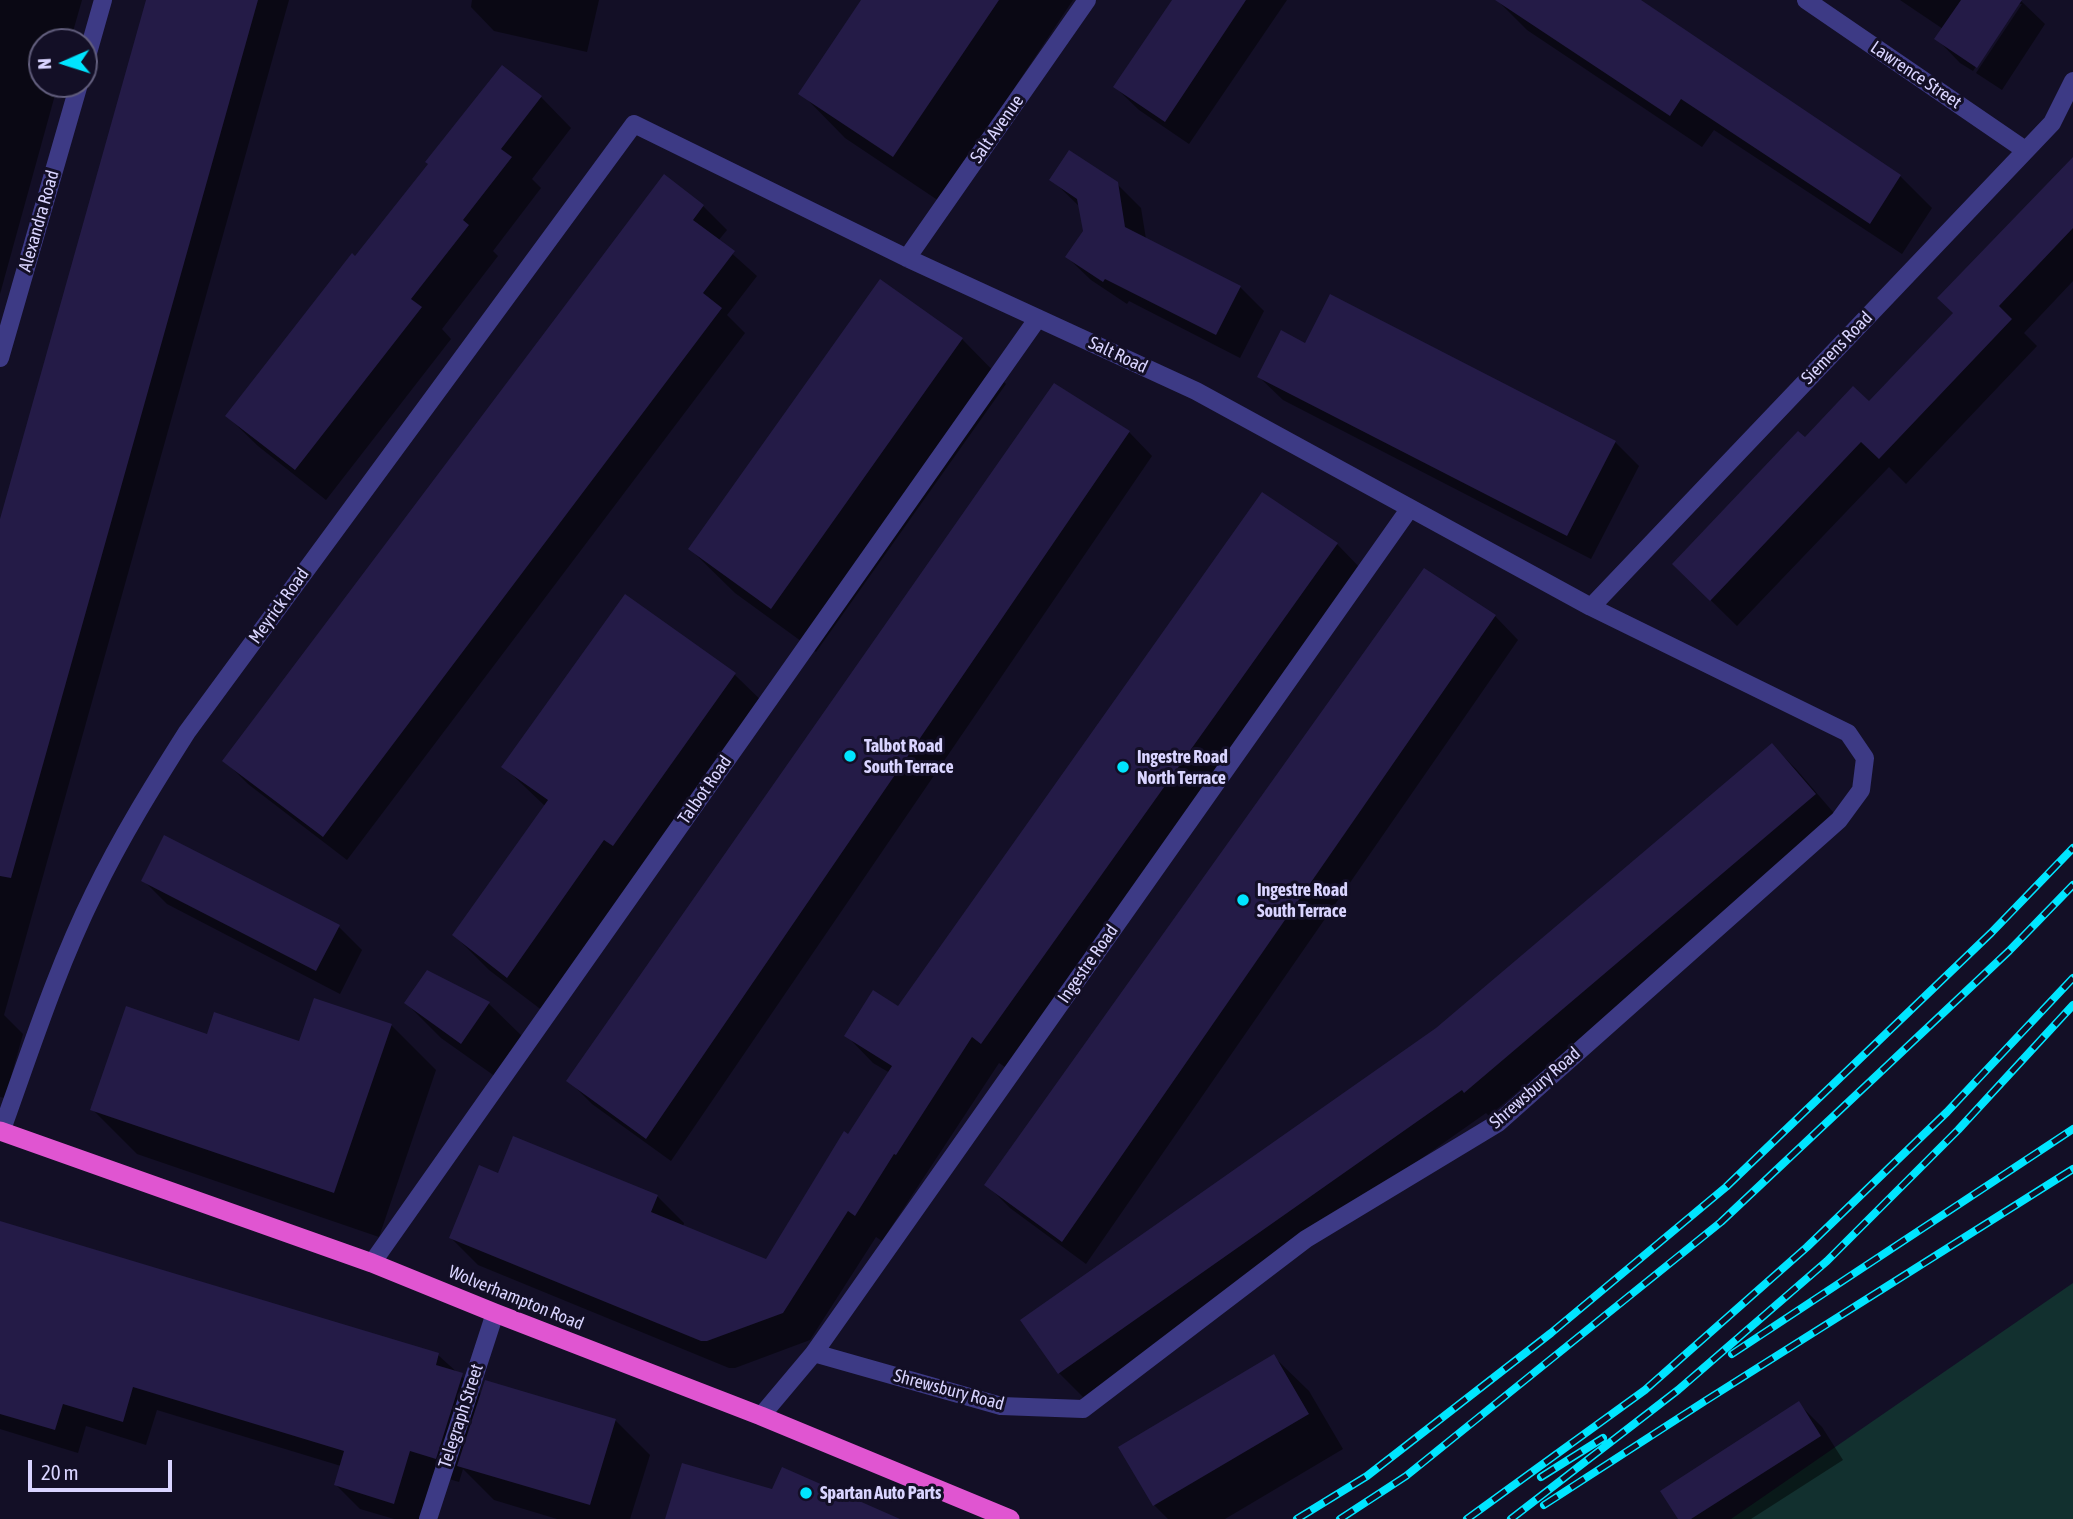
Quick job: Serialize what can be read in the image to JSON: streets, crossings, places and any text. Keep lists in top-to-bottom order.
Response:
{
  "streets": {
    "highway": ["Wolverhampton Road"],
    "street": [
      "Lawrence Street",
      "Salt Avenue",
      "Alexandra Road",
      "Siemens Road",
      "Salt Road",
      "Meyrick Road",
      "Talbot Road",
      "Ingestre Road",
      "Shrewsbury Road",
      "Telegraph Street"
    ]
  },
  "crossings": [
    ["Lawrence Street", "Siemens Road"],
    ["Salt Avenue", "Salt Road"],
    ["Siemens Road", "Salt Road"],
    ["Siemens Road", "Shrewsbury Road"],
    ["Salt Road", "Meyrick Road"],
    ["Salt Road", "Talbot Road"],
    ["Salt Road", "Ingestre Road"],
    ["Salt Road", "Shrewsbury Road"],
    ["Meyrick Road", "Wolverhampton Road"],
    ["Talbot Road", "Wolverhampton Road"],
    ["Ingestre Road", "Shrewsbury Road"],
    ["Ingestre Road", "Wolverhampton Road"],
    ["Wolverhampton Road", "Telegraph Street"]
  ],
  "places": [
    "Talbot Road South Terrace",
    "Ingestre Road North Terrace",
    "Ingestre Road South Terrace",
    "Spartan Auto Parts"
  ],
  "scale_bar": "20 m",
  "north": "left"
}
